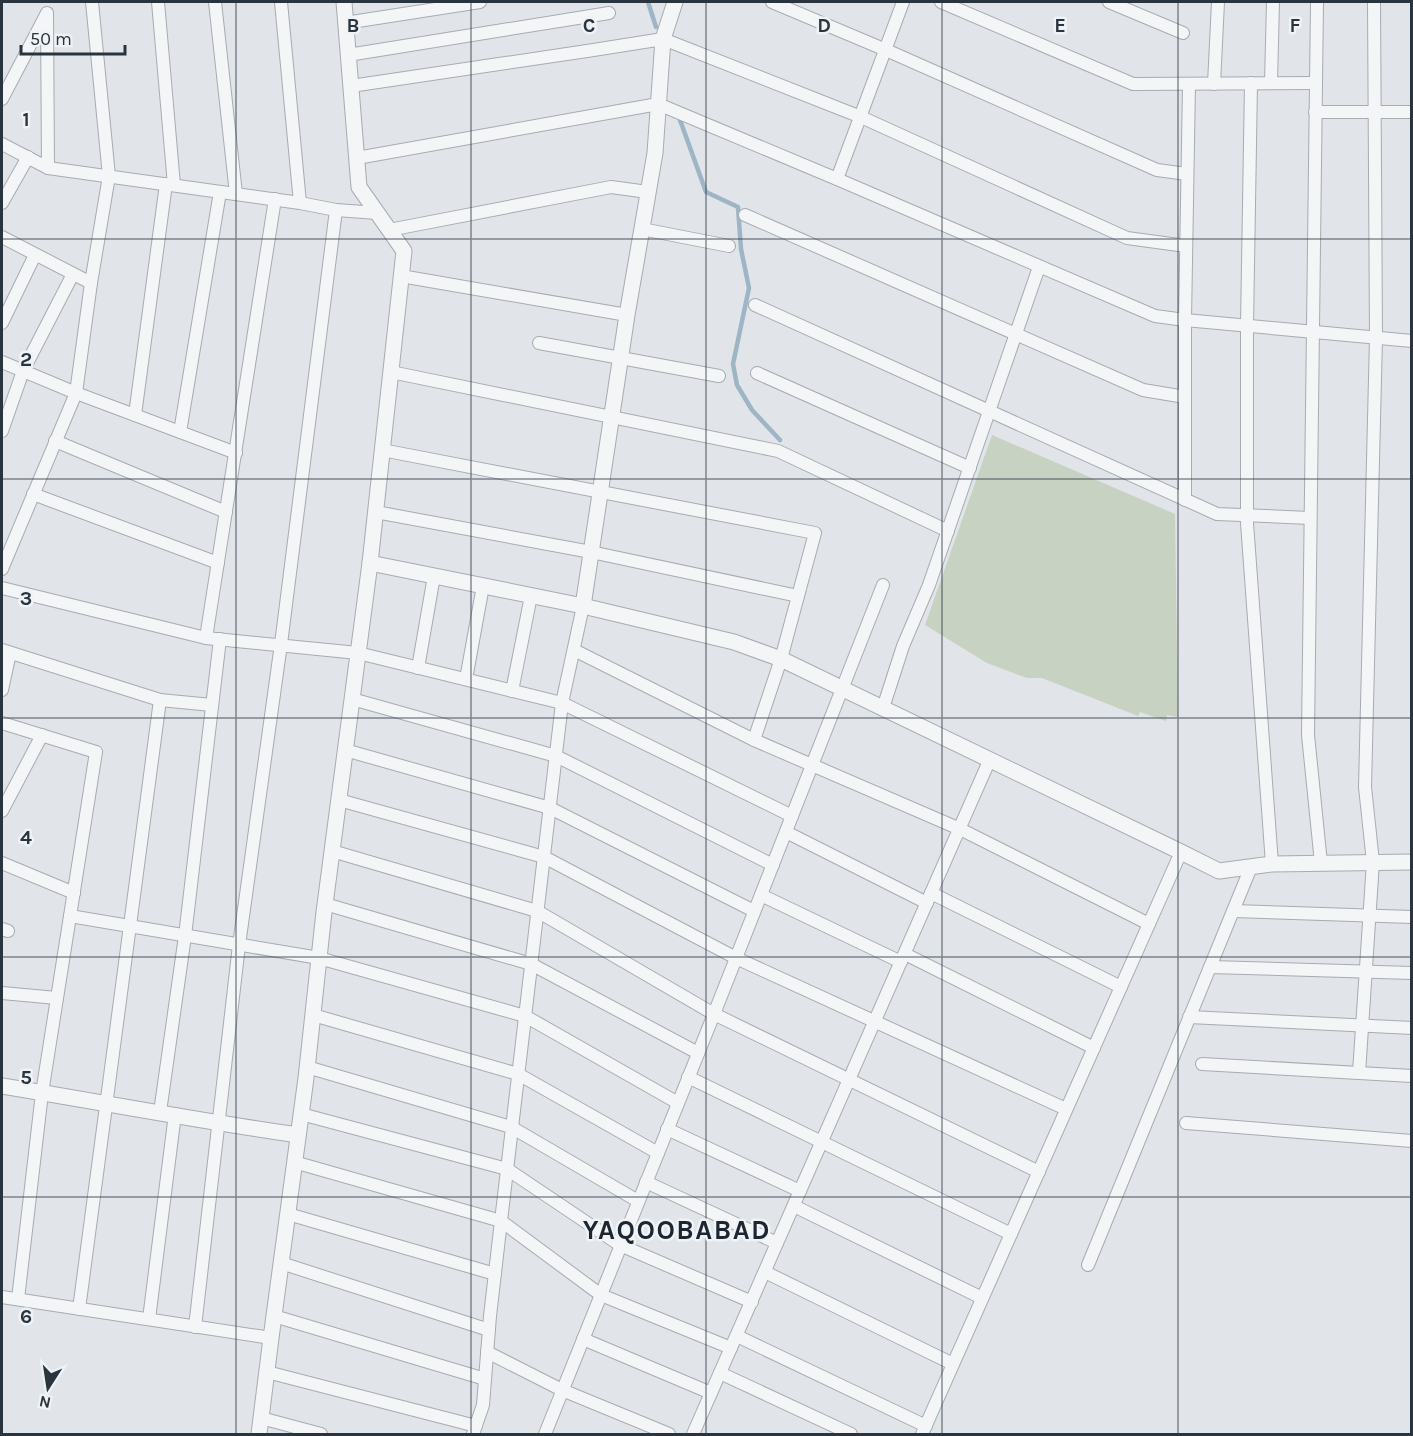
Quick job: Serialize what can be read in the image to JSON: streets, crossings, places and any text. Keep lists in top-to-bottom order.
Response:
{
  "districts": ["YAQOOBABAD"],
  "scale_bar": "50 m",
  "north": "bottom",
  "grid": {
    "columns": [
      "B",
      "C",
      "D",
      "E",
      "F"
    ],
    "rows": [
      "1",
      "2",
      "3",
      "4",
      "5",
      "6"
    ]
  }
}
